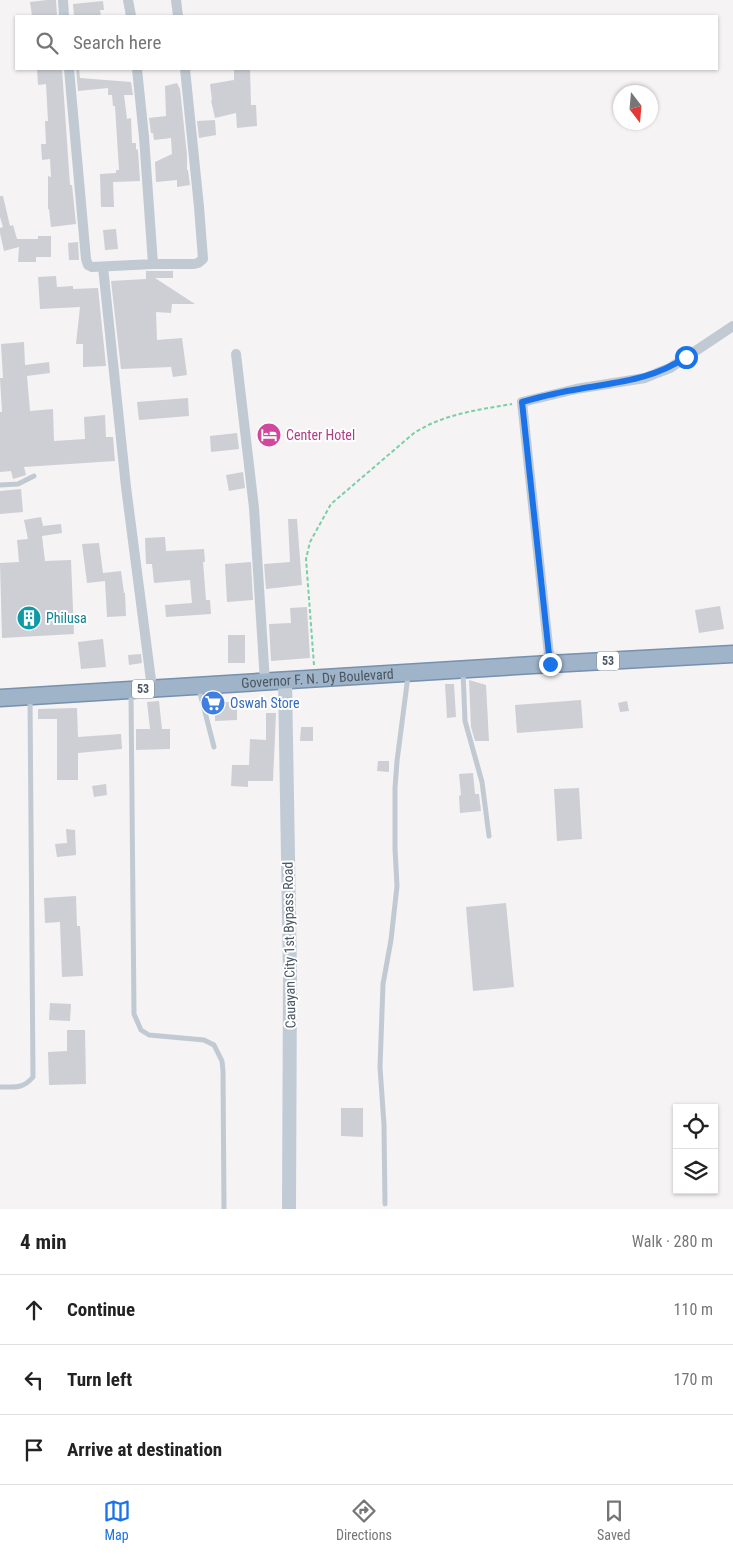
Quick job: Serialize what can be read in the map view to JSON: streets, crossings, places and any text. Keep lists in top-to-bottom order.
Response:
{
  "streets": {
    "highway": ["53", "Governor F. N. Dy Boulevard"],
    "main road": ["Cauayan City 1st Bypass Road"]
  },
  "crossings": [
    ["53", "Governor F. N. Dy Boulevard"],
    ["Governor F. N. Dy Boulevard", "Cauayan City 1st Bypass Road"]
  ],
  "places": {
    "hotel": ["Center Hotel"],
    "building": ["Philusa"],
    "supermarket": ["Oswah Store"]
  },
  "north": "bottom",
  "page": {
    "search": "Search here",
    "heading": ["4 min", "Walk · 280 m"],
    "list": [
      ["Continue", "110 m"],
      ["Turn left", "170 m"],
      "Arrive at destination"
    ],
    "nav": ["Map", "Directions", "Saved"]
  }
}
